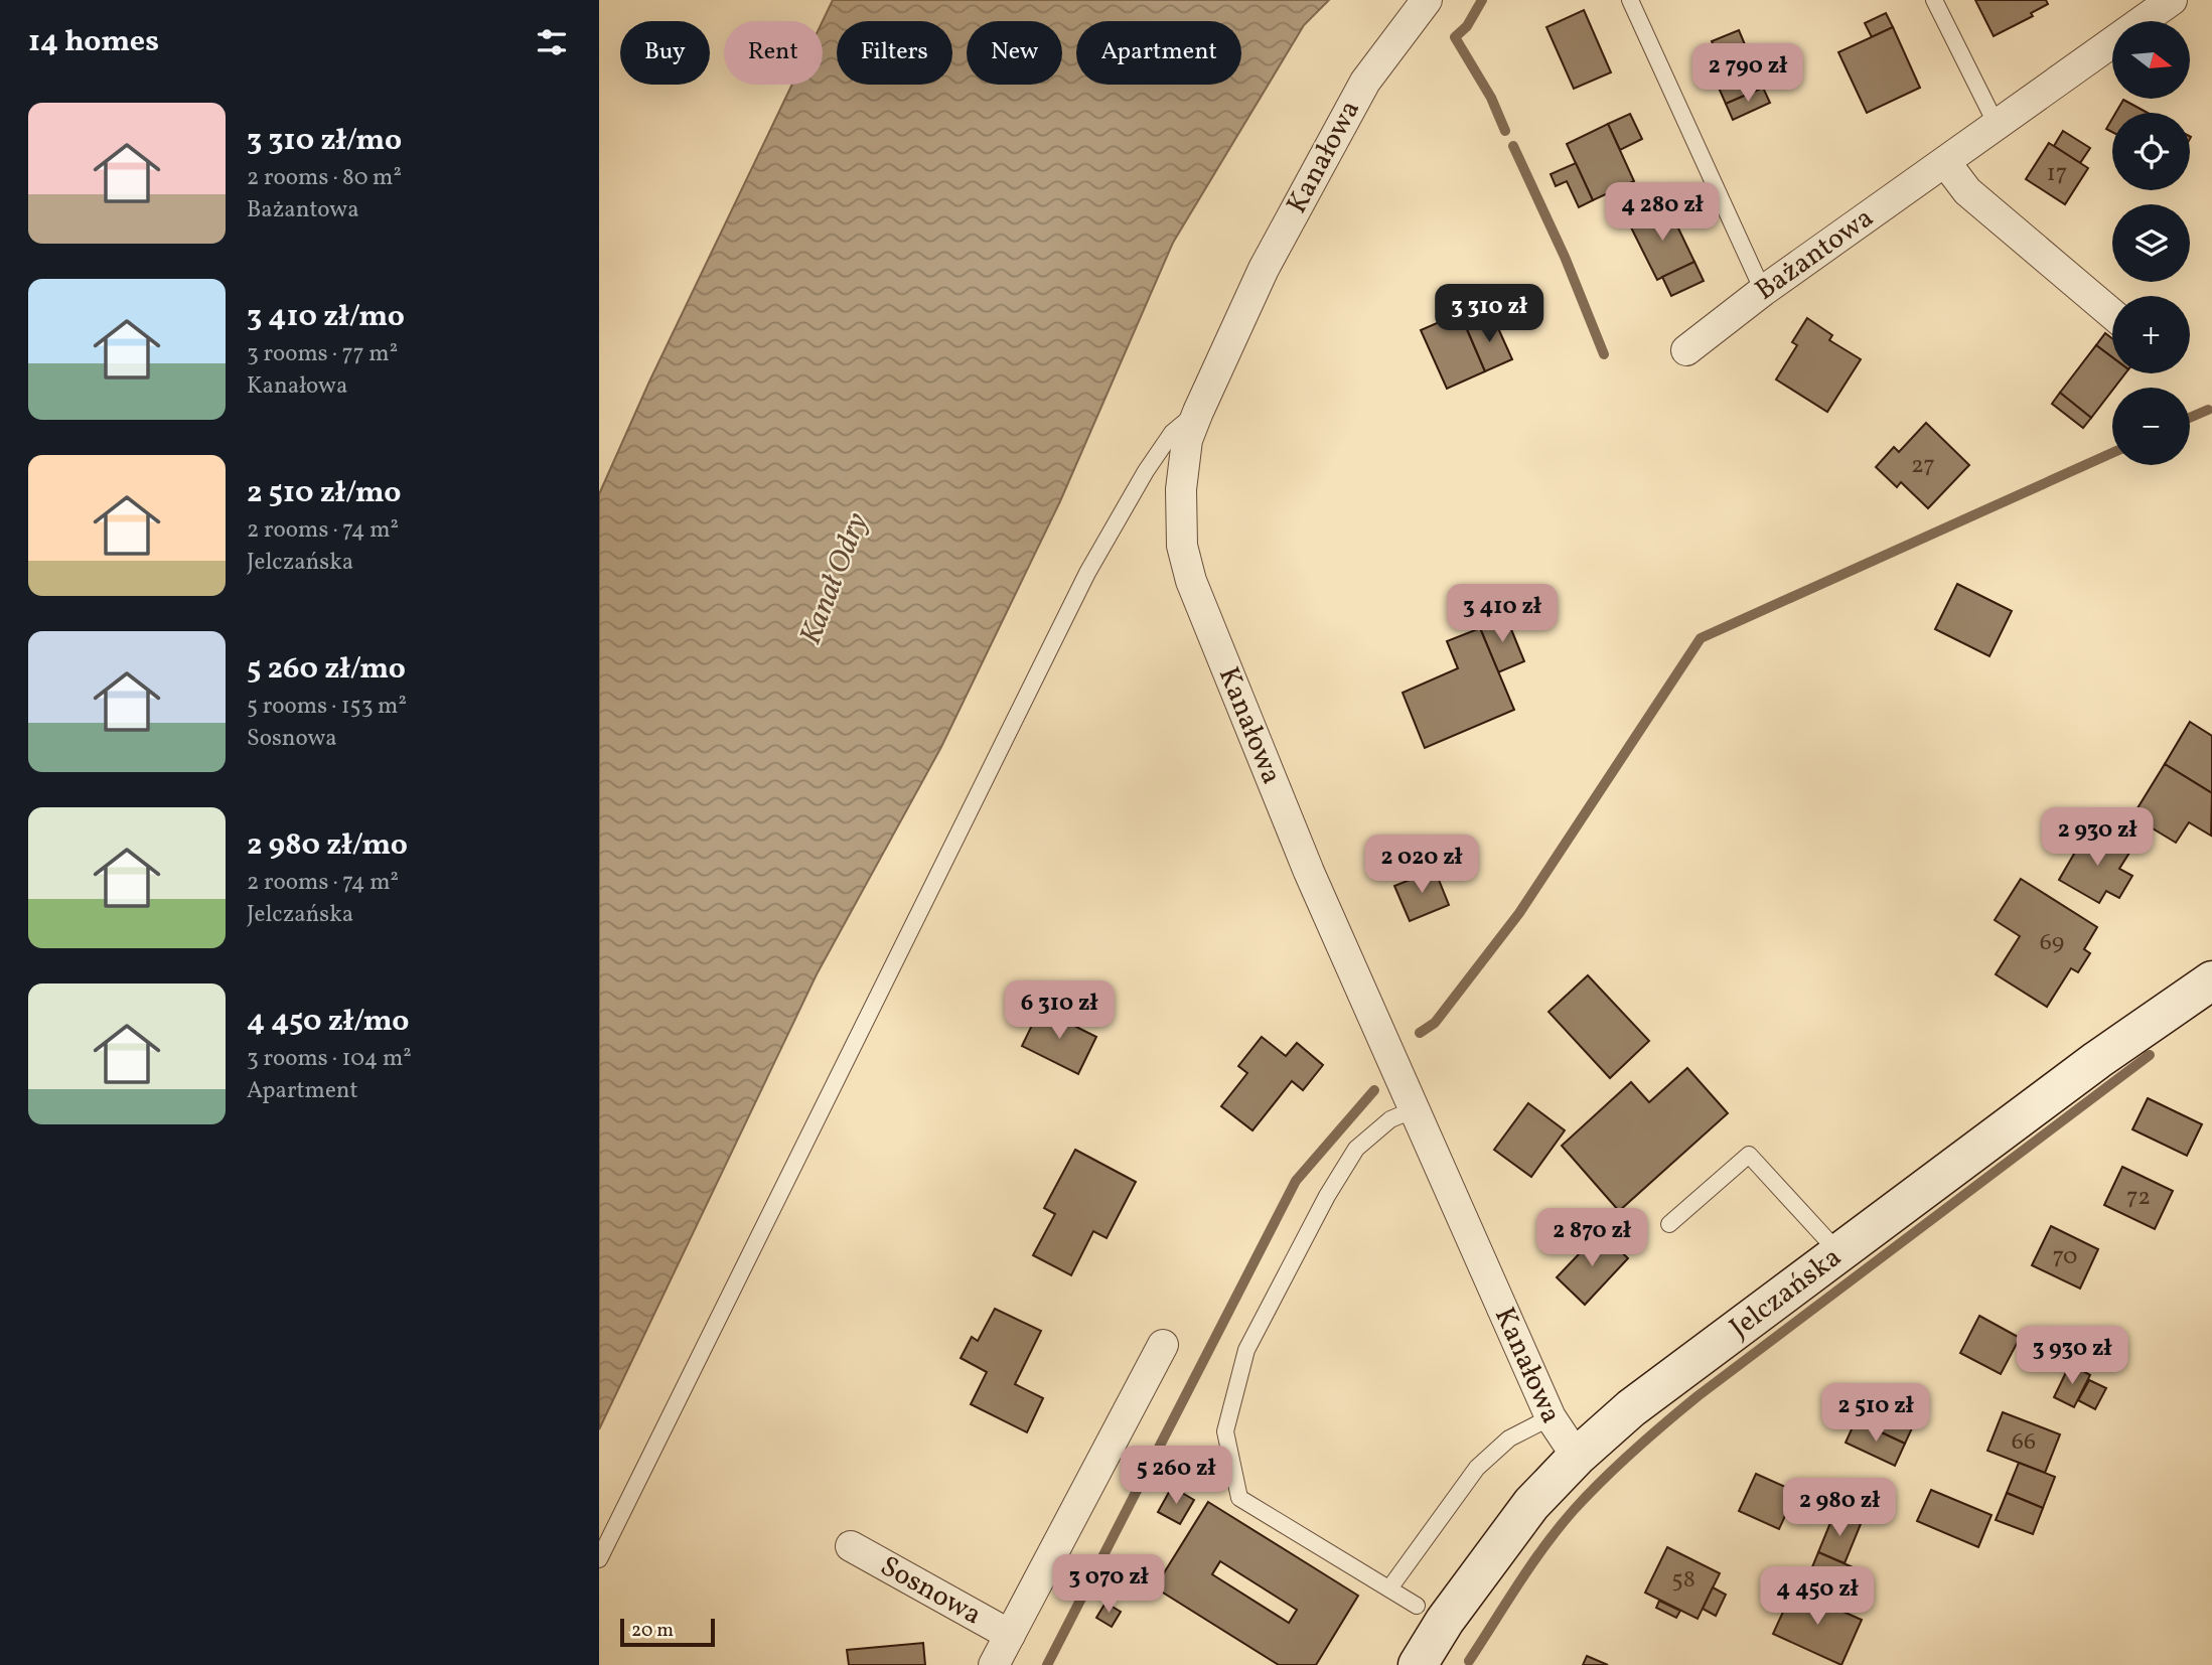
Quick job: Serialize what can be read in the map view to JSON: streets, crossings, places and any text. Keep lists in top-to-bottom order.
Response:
{
  "streets": {
    "main road": ["Jelczańska"],
    "street": ["Kanałowa", "Bażantowa", "Sosnowa"]
  },
  "crossings": [
    ["Kanałowa", "Jelczańska"]
  ],
  "water": ["Kanał Odry"],
  "house_numbers": [
    "17",
    "27",
    "69",
    "72",
    "70",
    "66",
    "58"
  ],
  "scale_bar": "20 m",
  "north": "right",
  "page": {
    "heading": "14 homes",
    "map_buttons": ["+", "−"],
    "chip": [
      "Buy",
      "Rent",
      "Filters",
      "New",
      "Apartment"
    ],
    "price": [
      "2 790 zł",
      "4 280 zł",
      "3 310 zł",
      "3 410 zł",
      "2 930 zł",
      "2 020 zł",
      "6 310 zł",
      "2 870 zł",
      "3 930 zł",
      "2 510 zł",
      "5 260 zł",
      "2 980 zł",
      "3 070 zł",
      "4 450 zł"
    ],
    "list": [
      {
        "name": "3 310 zł/mo",
        "note": "2 rooms · 80 m² · Bażantowa"
      },
      {
        "name": "3 410 zł/mo",
        "note": "3 rooms · 77 m² · Kanałowa"
      },
      {
        "name": "2 510 zł/mo",
        "note": "2 rooms · 74 m² · Jelczańska"
      },
      {
        "name": "5 260 zł/mo",
        "note": "5 rooms · 153 m² · Sosnowa"
      },
      {
        "name": "2 980 zł/mo",
        "note": "2 rooms · 74 m² · Jelczańska"
      },
      {
        "name": "4 450 zł/mo",
        "note": "3 rooms · 104 m² · Apartment"
      }
    ],
    "scale": "20 m"
  }
}
